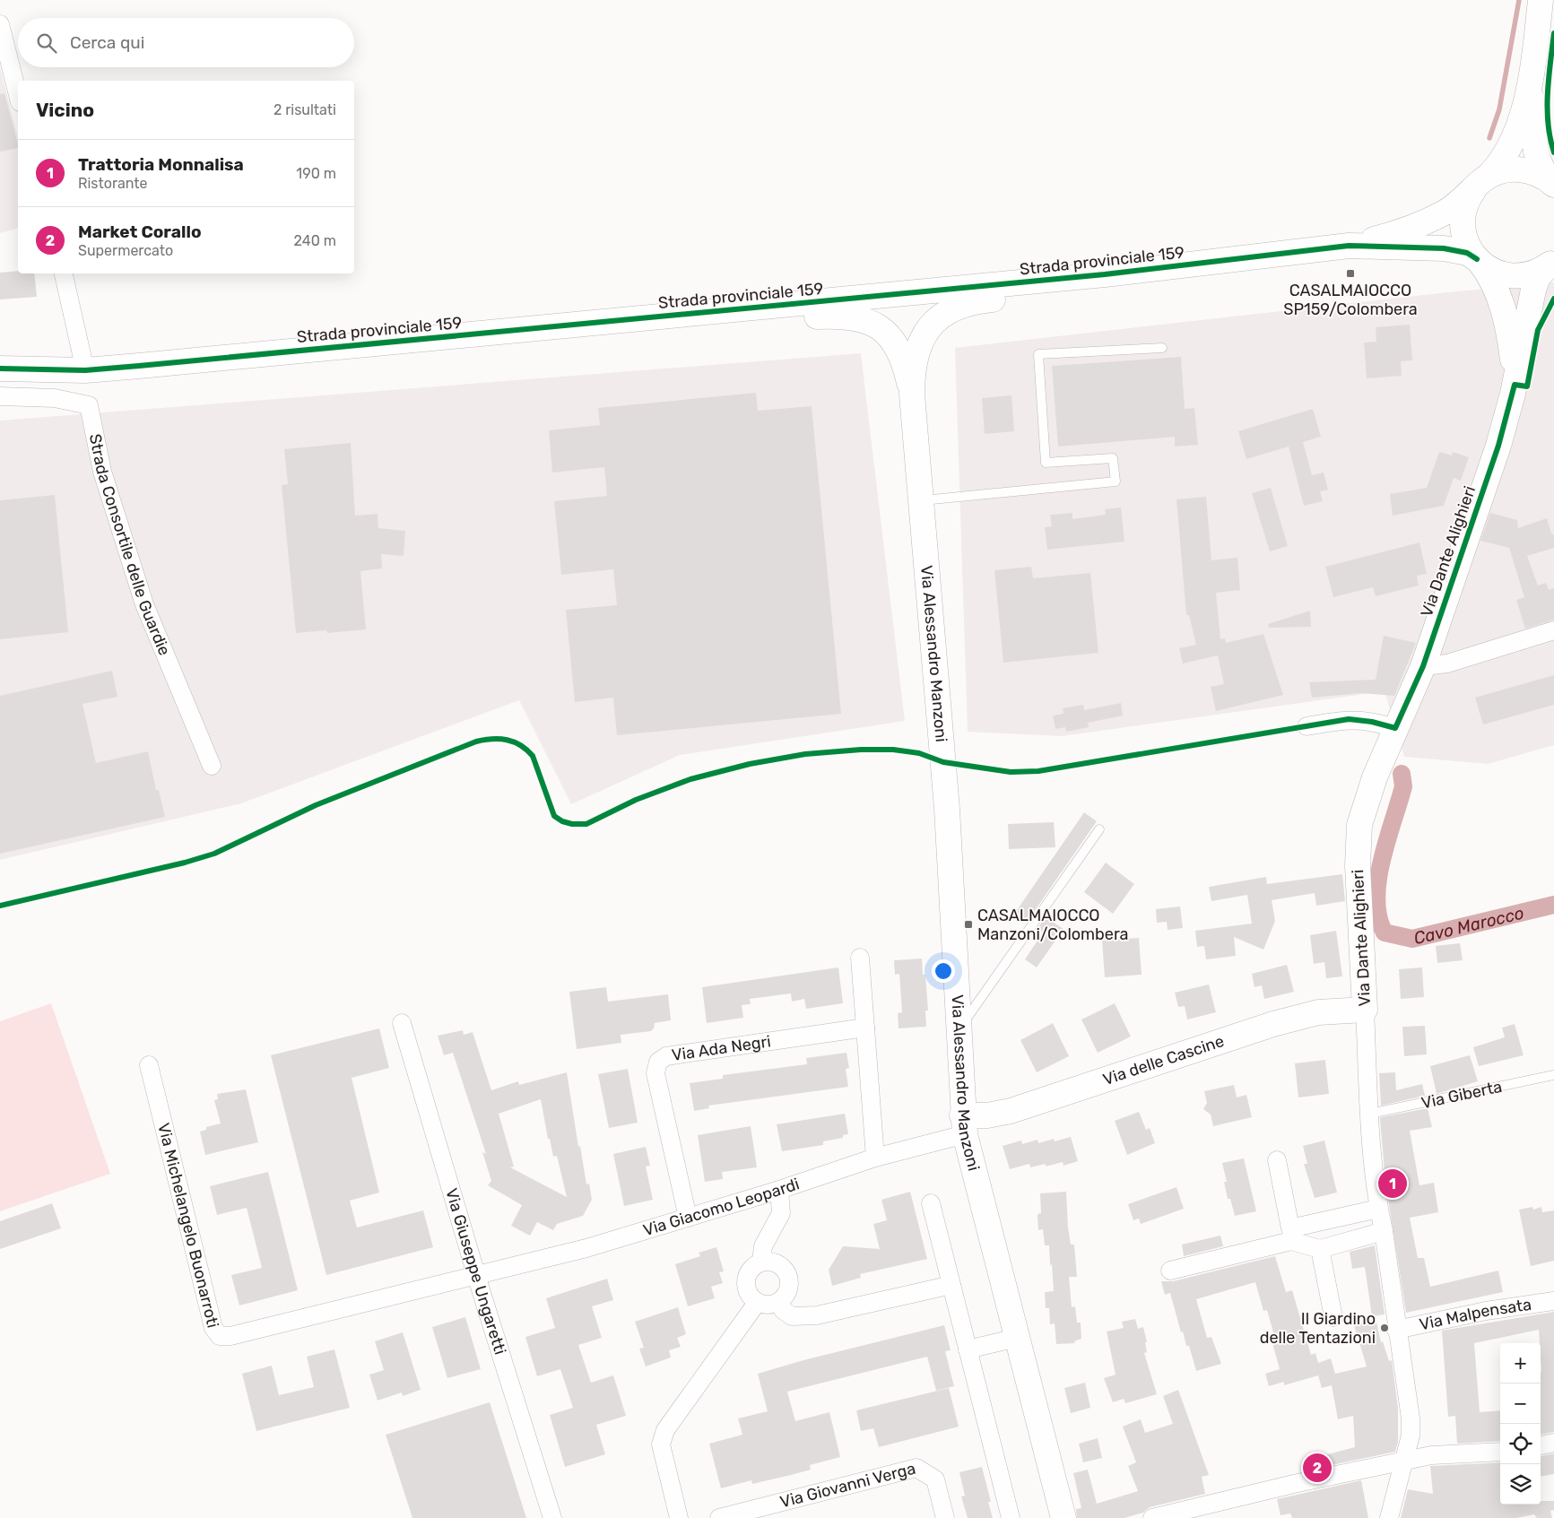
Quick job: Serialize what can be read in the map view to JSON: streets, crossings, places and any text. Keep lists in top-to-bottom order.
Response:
{
  "streets": {
    "street": [
      "Strada provinciale 159",
      "Strada Consortile delle Guardie",
      "Via Dante Alighieri",
      "Via Alessandro Manzoni",
      "Via Ada Negri",
      "Via delle Cascine",
      "Via Giacomo Leopardi",
      "Via Michelangelo Buonarroti",
      "Via Giuseppe Ungaretti",
      "Via Malpensata",
      "Via Giovanni Verga"
    ],
    "lane": ["Via Giberta"]
  },
  "crossings": [
    ["Strada provinciale 159", "Via Dante Alighieri"],
    ["Via Dante Alighieri", "Via delle Cascine"],
    ["Via Dante Alighieri", "Via Giberta"],
    ["Via Dante Alighieri", "Via Malpensata"],
    ["Via Alessandro Manzoni", "Via delle Cascine"],
    ["Via Alessandro Manzoni", "Via Giacomo Leopardi"],
    ["Via Ada Negri", "Via Giacomo Leopardi"],
    ["Via delle Cascine", "Via Giacomo Leopardi"],
    ["Via Giacomo Leopardi", "Via Michelangelo Buonarroti"],
    ["Via Giacomo Leopardi", "Via Giuseppe Ungaretti"],
    ["Via Michelangelo Buonarroti", "Via Giuseppe Ungaretti"]
  ],
  "water": ["Cavo Marocco"],
  "places": {
    "transit": ["CASALMAIOCCO SP159/Colombera", "CASALMAIOCCO Manzoni/Colombera"],
    "other": ["Il Giardino delle Tentazioni"]
  },
  "page": {
    "search": "Cerca qui",
    "heading": ["Vicino", "2 risultati"],
    "list": [
      {
        "mark": "1",
        "name": "Trattoria Monnalisa",
        "note": "Ristorante",
        "value": "190 m"
      },
      {
        "mark": "2",
        "name": "Market Corallo",
        "note": "Supermercato",
        "value": "240 m"
      }
    ],
    "pins": ["1", "2"],
    "map_buttons": ["+", "−"]
  }
}
